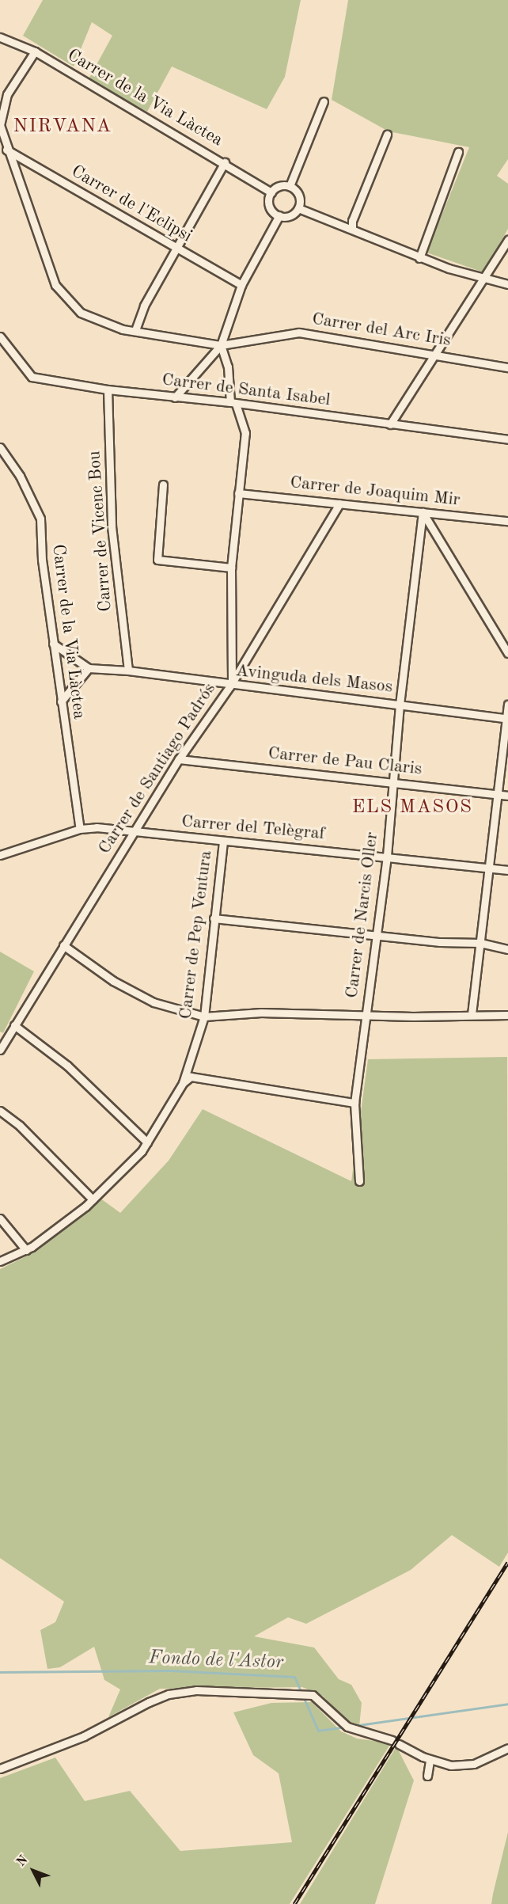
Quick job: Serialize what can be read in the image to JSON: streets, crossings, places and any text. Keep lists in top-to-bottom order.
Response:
{
  "streets": {
    "street": [
      "Carrer de la Via Làctea",
      "Carrer de l'Eclipsi",
      "Carrer del Arc Iris",
      "Carrer de Santa Isabel",
      "Carrer de Joaquim Mir",
      "Carrer de Vicenc Bou",
      "Avinguda dels Masos",
      "Carrer de Pau Claris",
      "Carrer de Santiago Padrós",
      "Carrer del Telègraf",
      "Carrer de Narcis Oller",
      "Carrer de Pep Ventura"
    ]
  },
  "crossings": [
    ["Carrer de la Via Làctea", "Carrer del Arc Iris"],
    ["Carrer de la Via Làctea", "Carrer del Telègraf"],
    ["Carrer de l'Eclipsi", "Carrer del Arc Iris"],
    ["Carrer de Santa Isabel", "Carrer de Vicenc Bou"],
    ["Carrer de Joaquim Mir", "Carrer de Santiago Padrós"],
    ["Carrer de Joaquim Mir", "Carrer de Narcis Oller"],
    ["Carrer de Vicenc Bou", "Avinguda dels Masos"],
    ["Avinguda dels Masos", "Carrer de Santiago Padrós"],
    ["Avinguda dels Masos", "Carrer de Narcis Oller"],
    ["Carrer de Pau Claris", "Carrer de Santiago Padrós"],
    ["Carrer de Pau Claris", "Carrer de Narcis Oller"],
    ["Carrer de Santiago Padrós", "Carrer del Telègraf"],
    ["Carrer del Telègraf", "Carrer de Narcis Oller"],
    ["Carrer del Telègraf", "Carrer de Pep Ventura"]
  ],
  "districts": ["NIRVANA", "ELS MASOS"],
  "water": ["Fondo de l'Astor"],
  "north": "top left"
}
